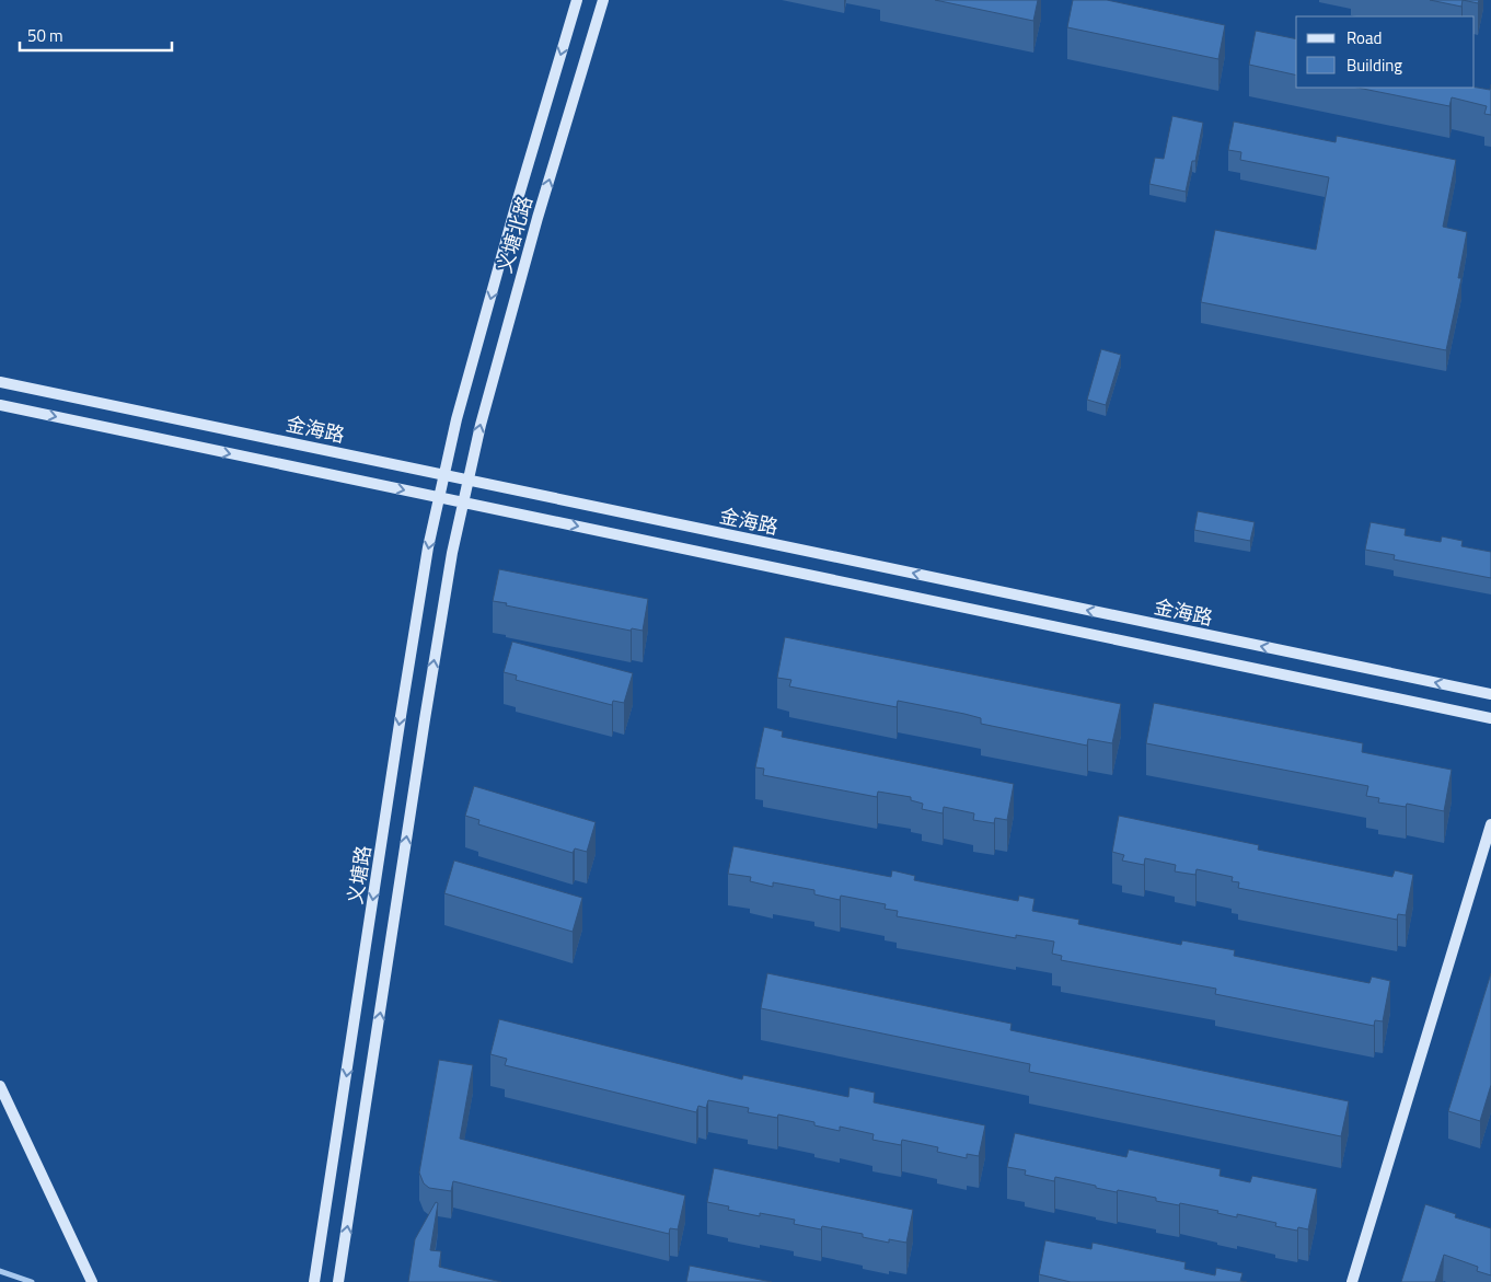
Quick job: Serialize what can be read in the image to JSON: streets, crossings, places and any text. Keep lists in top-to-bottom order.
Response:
{
  "streets": {
    "main road": ["义塘北路", "金海路", "义塘路"]
  },
  "crossings": [
    ["义塘北路", "金海路"],
    ["义塘北路", "义塘路"],
    ["金海路", "义塘路"]
  ],
  "legend": ["Road", "Building"],
  "scale_bar": "50 m"
}
